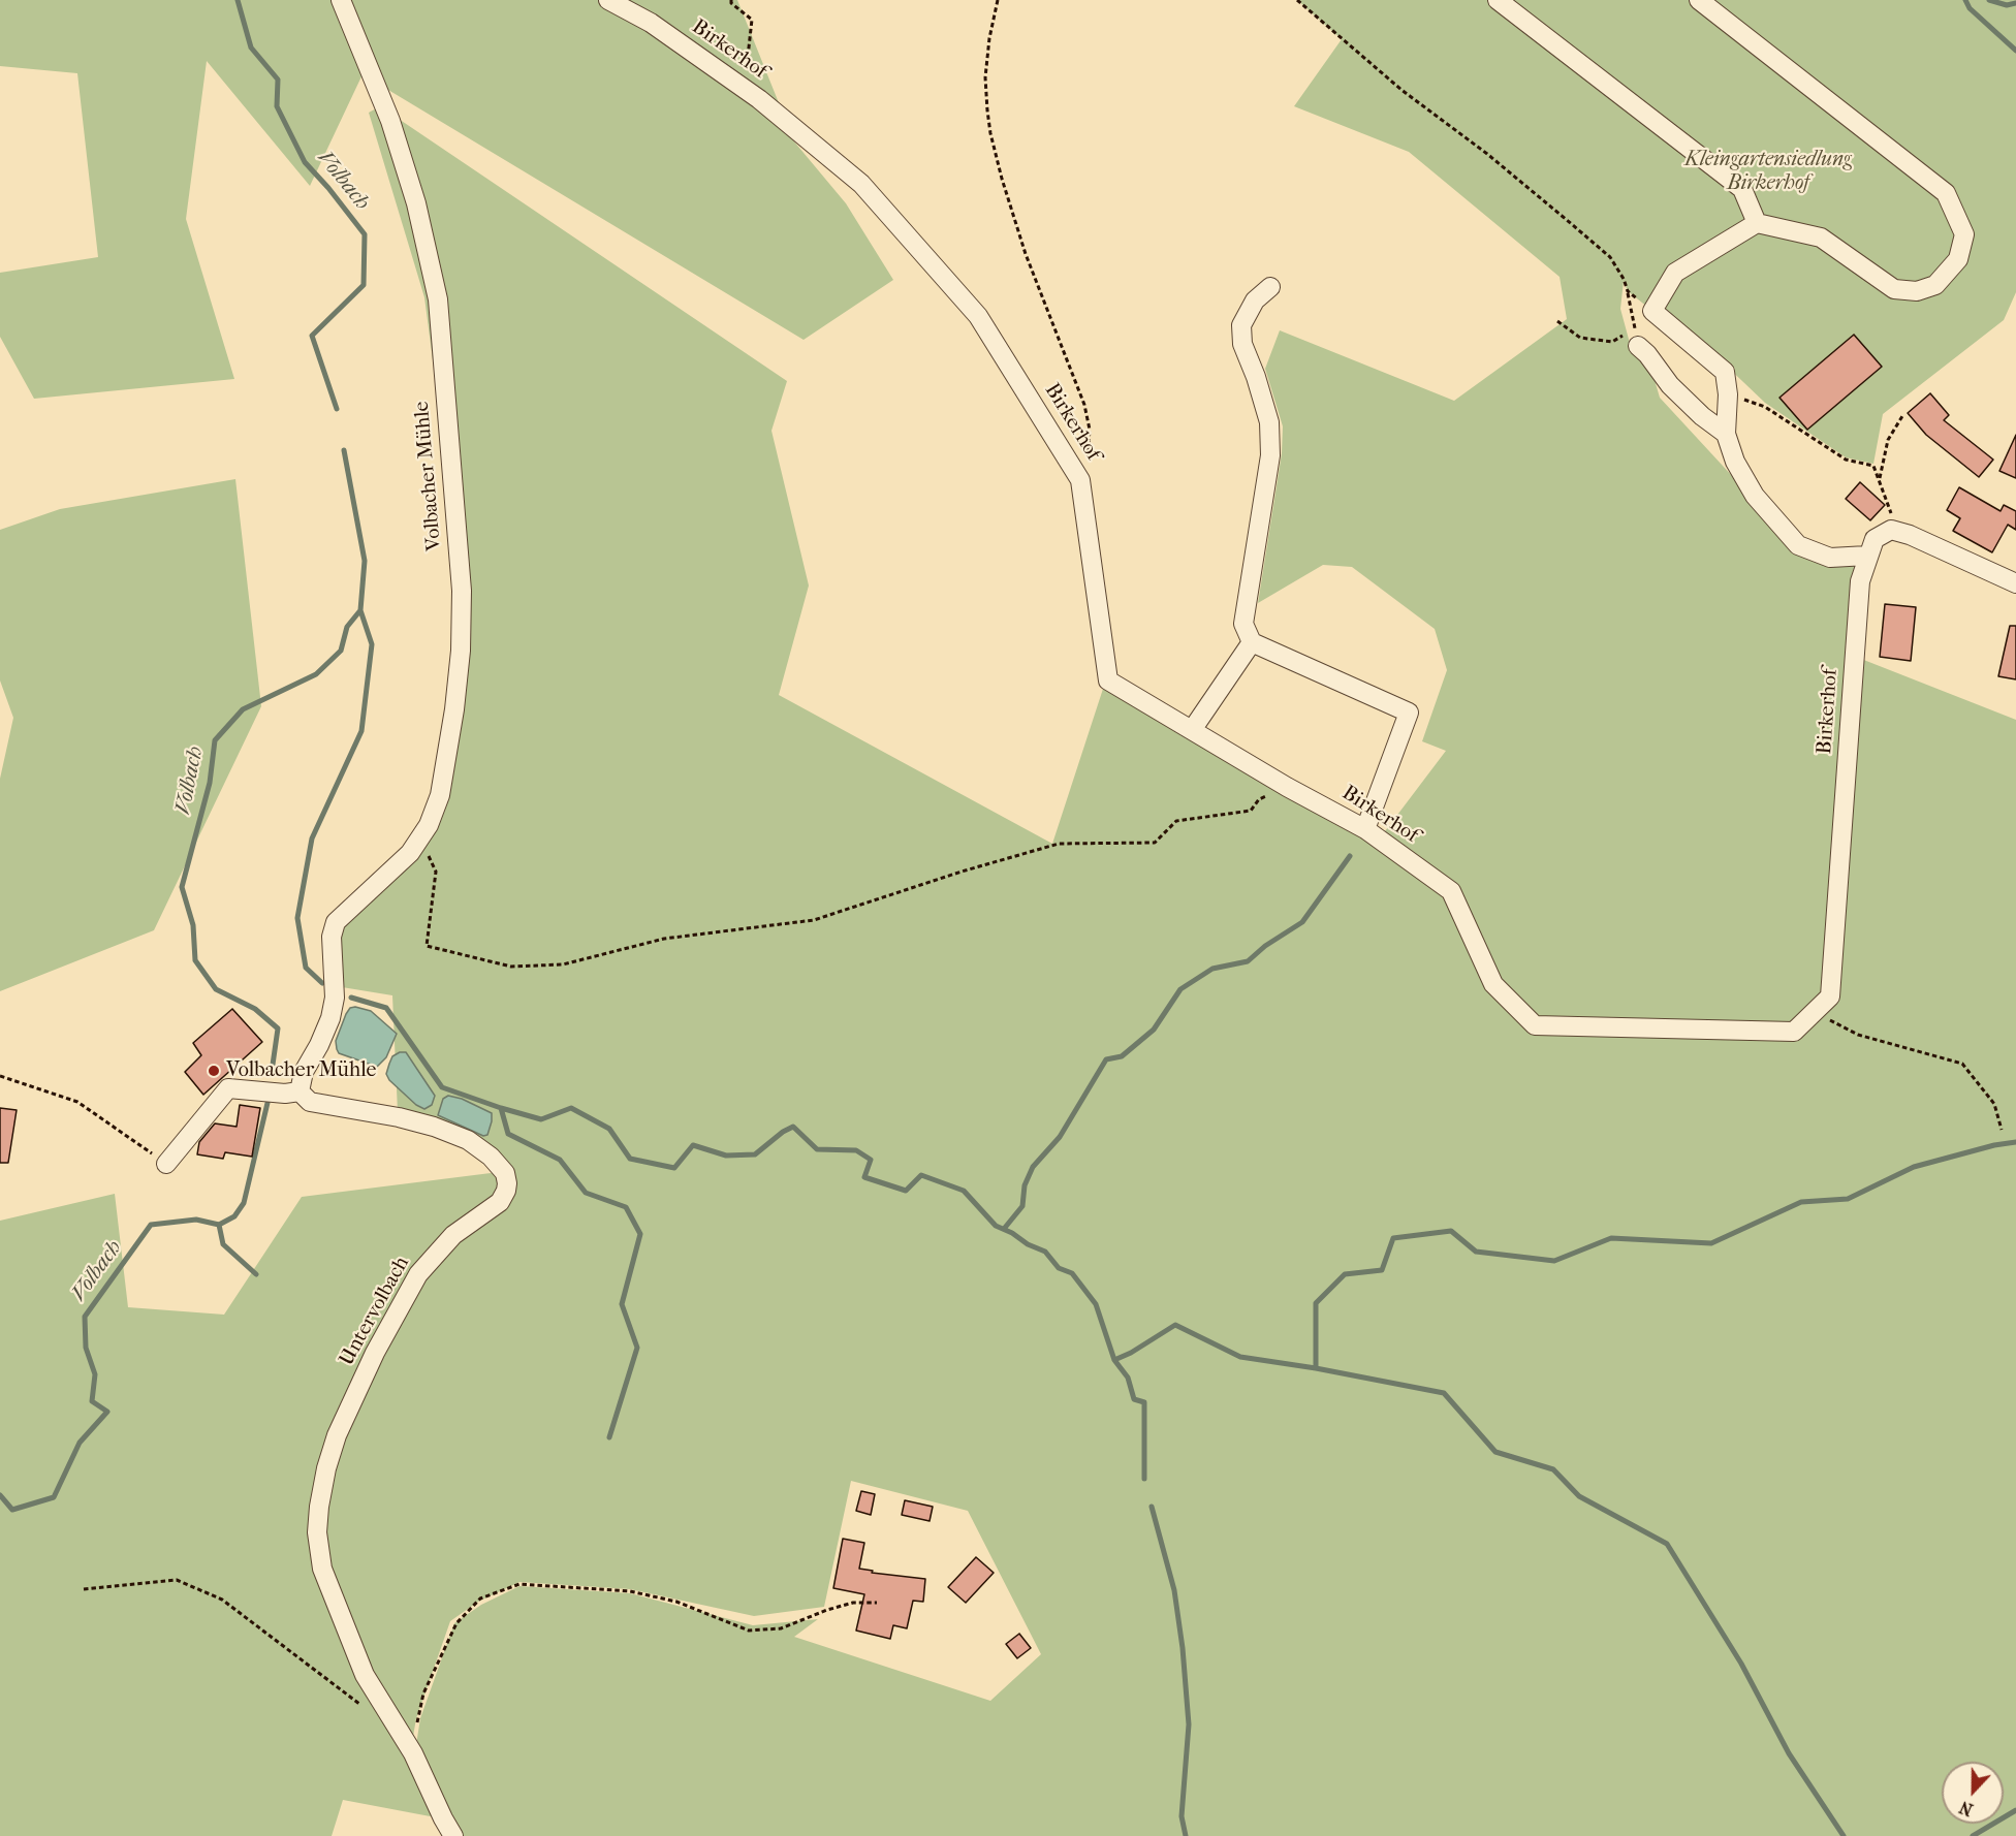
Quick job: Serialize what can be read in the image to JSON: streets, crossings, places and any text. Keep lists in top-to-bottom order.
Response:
{
  "streets": {
    "street": ["Birkerhof", "Volbacher Mühle", "Untervolbach"]
  },
  "crossings": [
    ["Volbacher Mühle", "Untervolbach"]
  ],
  "water": ["Volbach"],
  "parks": ["Kleingartensiedlung Birkerhof"],
  "places": ["Volbacher Mühle"],
  "north": "bottom"
}
